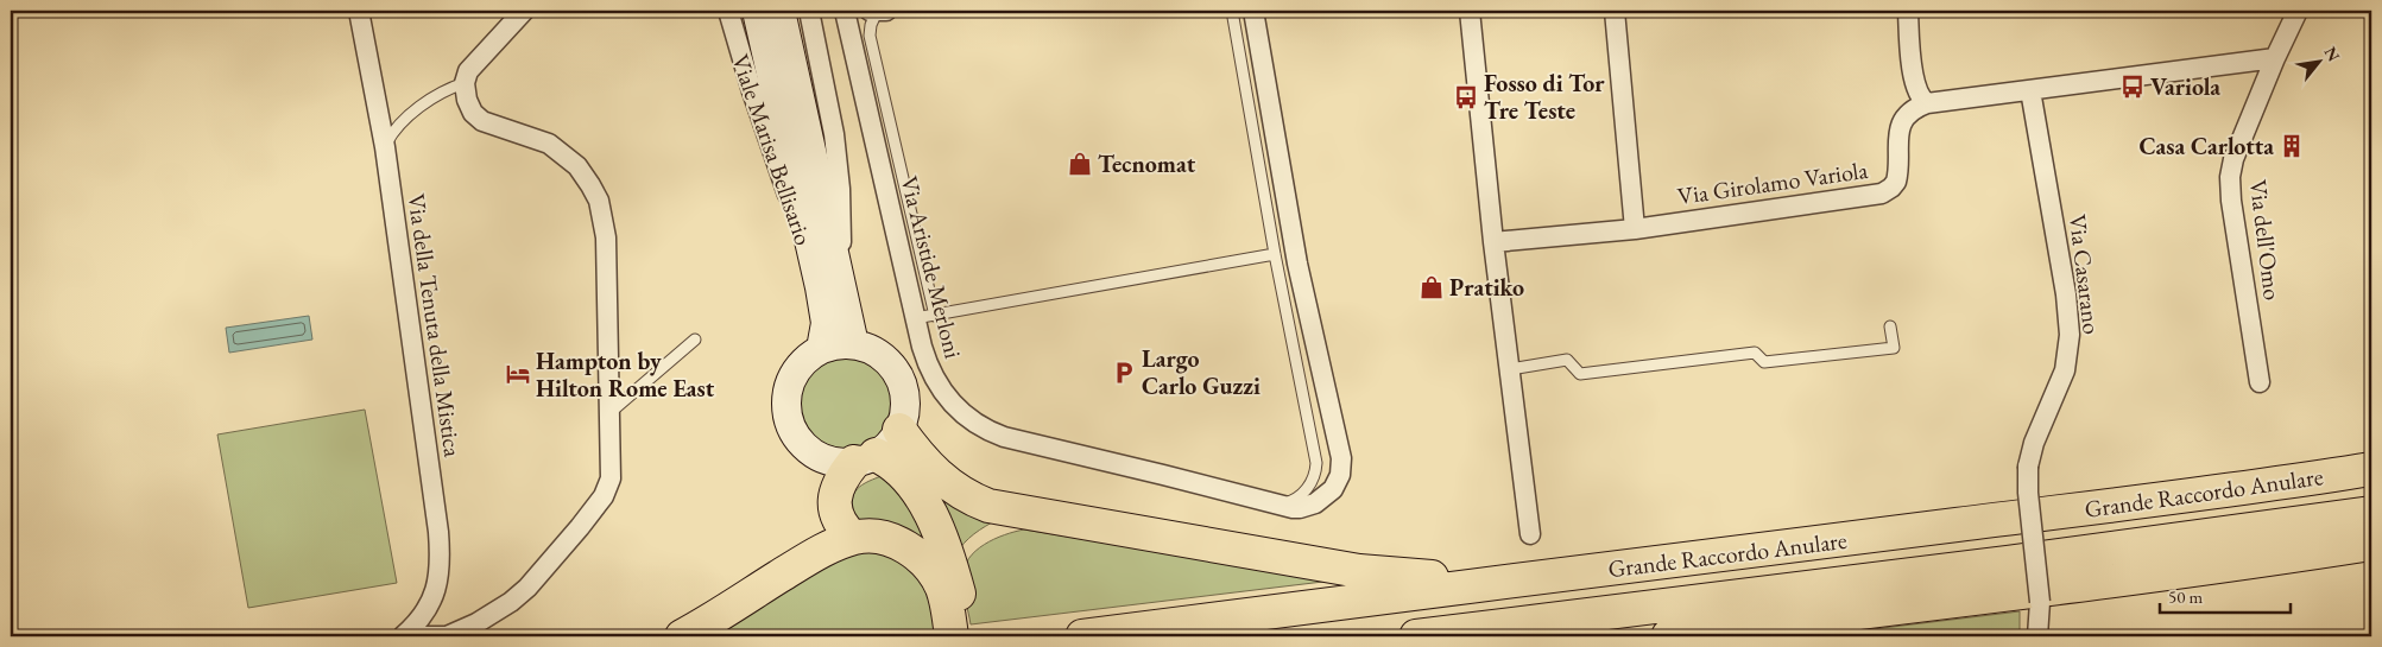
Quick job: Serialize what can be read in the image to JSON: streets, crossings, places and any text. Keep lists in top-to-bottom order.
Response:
{
  "streets": {
    "highway": ["Grande Raccordo Anulare"],
    "main road": ["Viale Marisa Bellisario"],
    "street": [
      "Via Girolamo Variola",
      "Via dell'Omo",
      "Via Aristide Merloni",
      "Via Casarano",
      "Via della Tenuta della Mistica"
    ]
  },
  "crossings": [
    ["Via Girolamo Variola", "Via dell'Omo"],
    ["Via Girolamo Variola", "Via Casarano"]
  ],
  "places": {
    "bus stop": ["Variola", "Fosso di Tor Tre Teste"],
    "building": ["Casa Carlotta"],
    "shop": ["Tecnomat", "Pratiko"],
    "parking": ["Largo Carlo Guzzi"],
    "hotel": ["Hampton by Hilton Rome East"]
  },
  "scale_bar": "50 m",
  "north": "top right"
}
